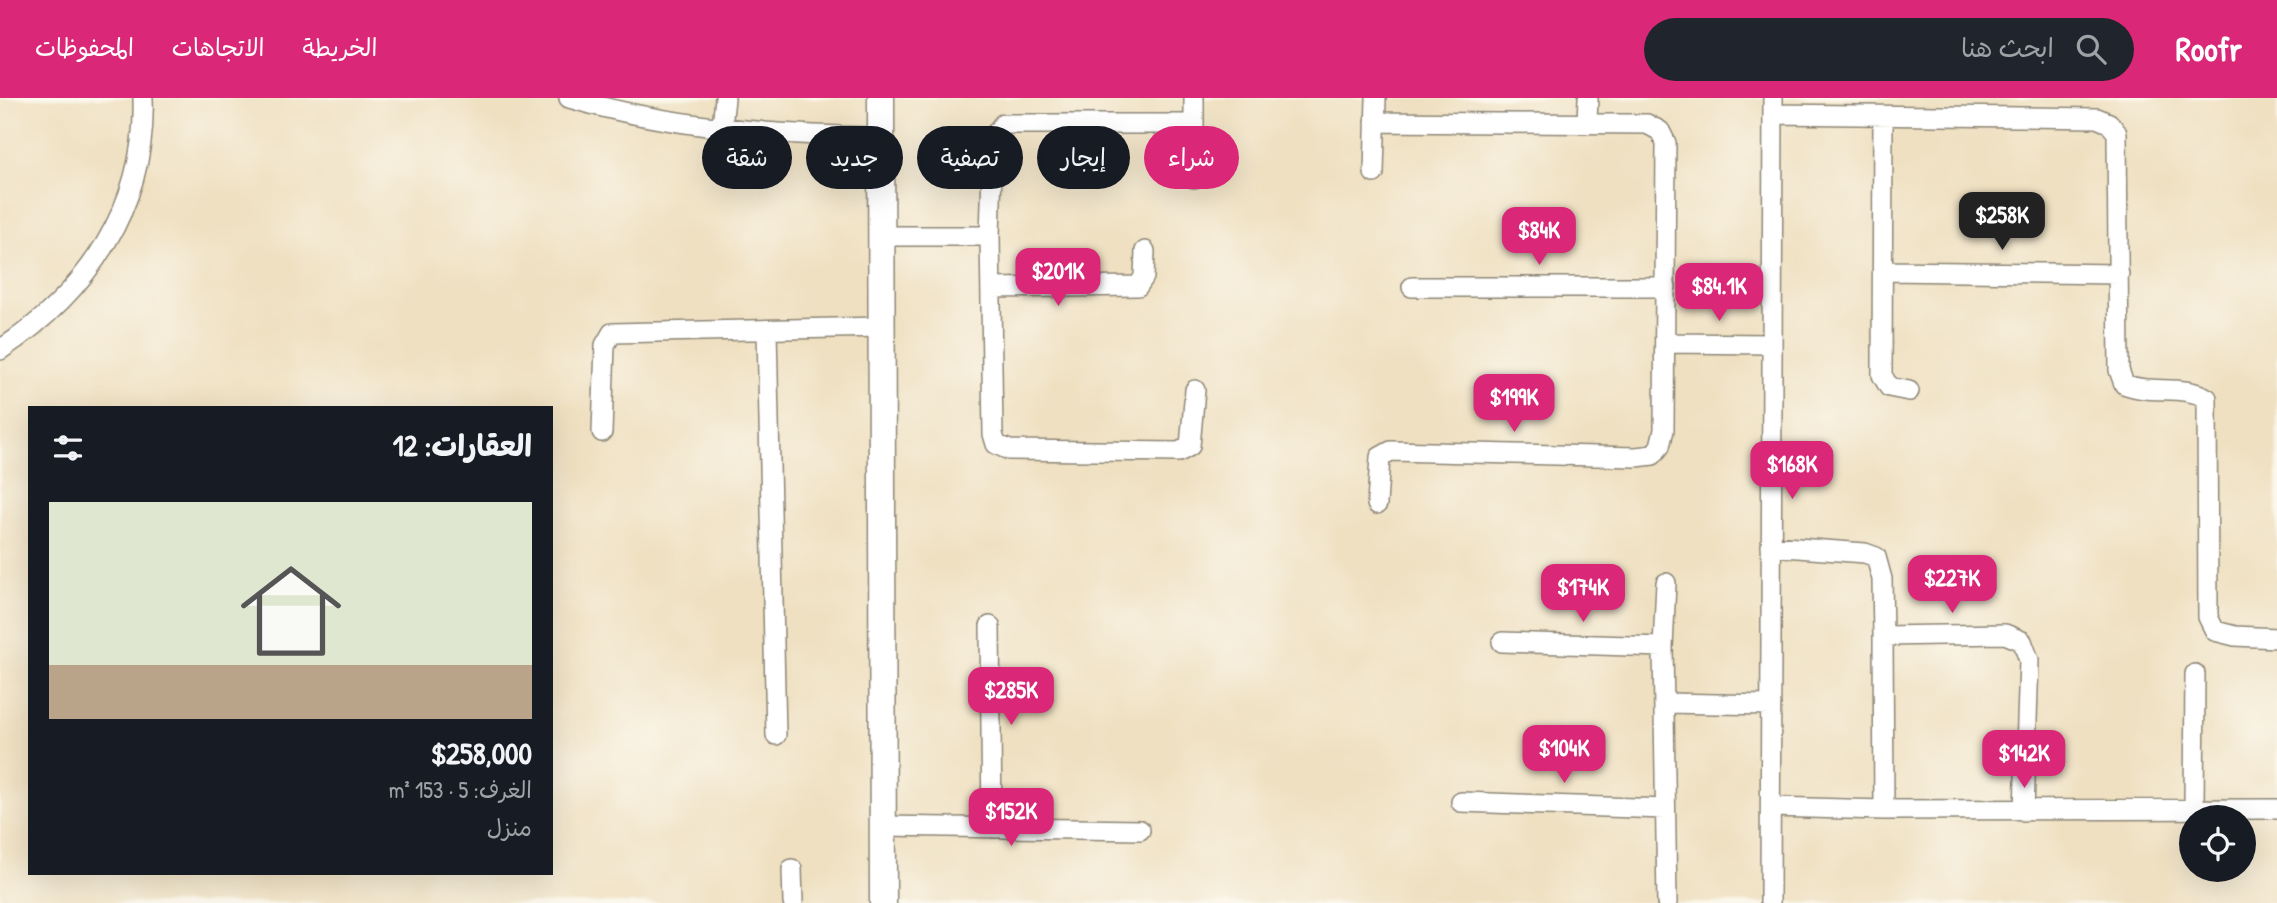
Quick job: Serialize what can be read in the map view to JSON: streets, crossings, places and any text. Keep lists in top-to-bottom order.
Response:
{
  "page": {
    "header": "Roofr",
    "search": "ابحث هنا",
    "nav": ["الخريطة", "الاتجاهات", "المحفوظات"],
    "chip": [
      "شراء",
      "إيجار",
      "تصفية",
      "جديد",
      "شقة"
    ],
    "price": [
      "$258K",
      "$84K",
      "$201K",
      "$84.1K",
      "$199K",
      "$168K",
      "$227K",
      "$174K",
      "$285K",
      "$104K",
      "$142K",
      "$152K"
    ],
    "heading": "العقارات: 12",
    "list": [
      {
        "name": "$258,000",
        "note": "الغرف: 5 · 153 m² · منزل"
      }
    ]
  }
}
